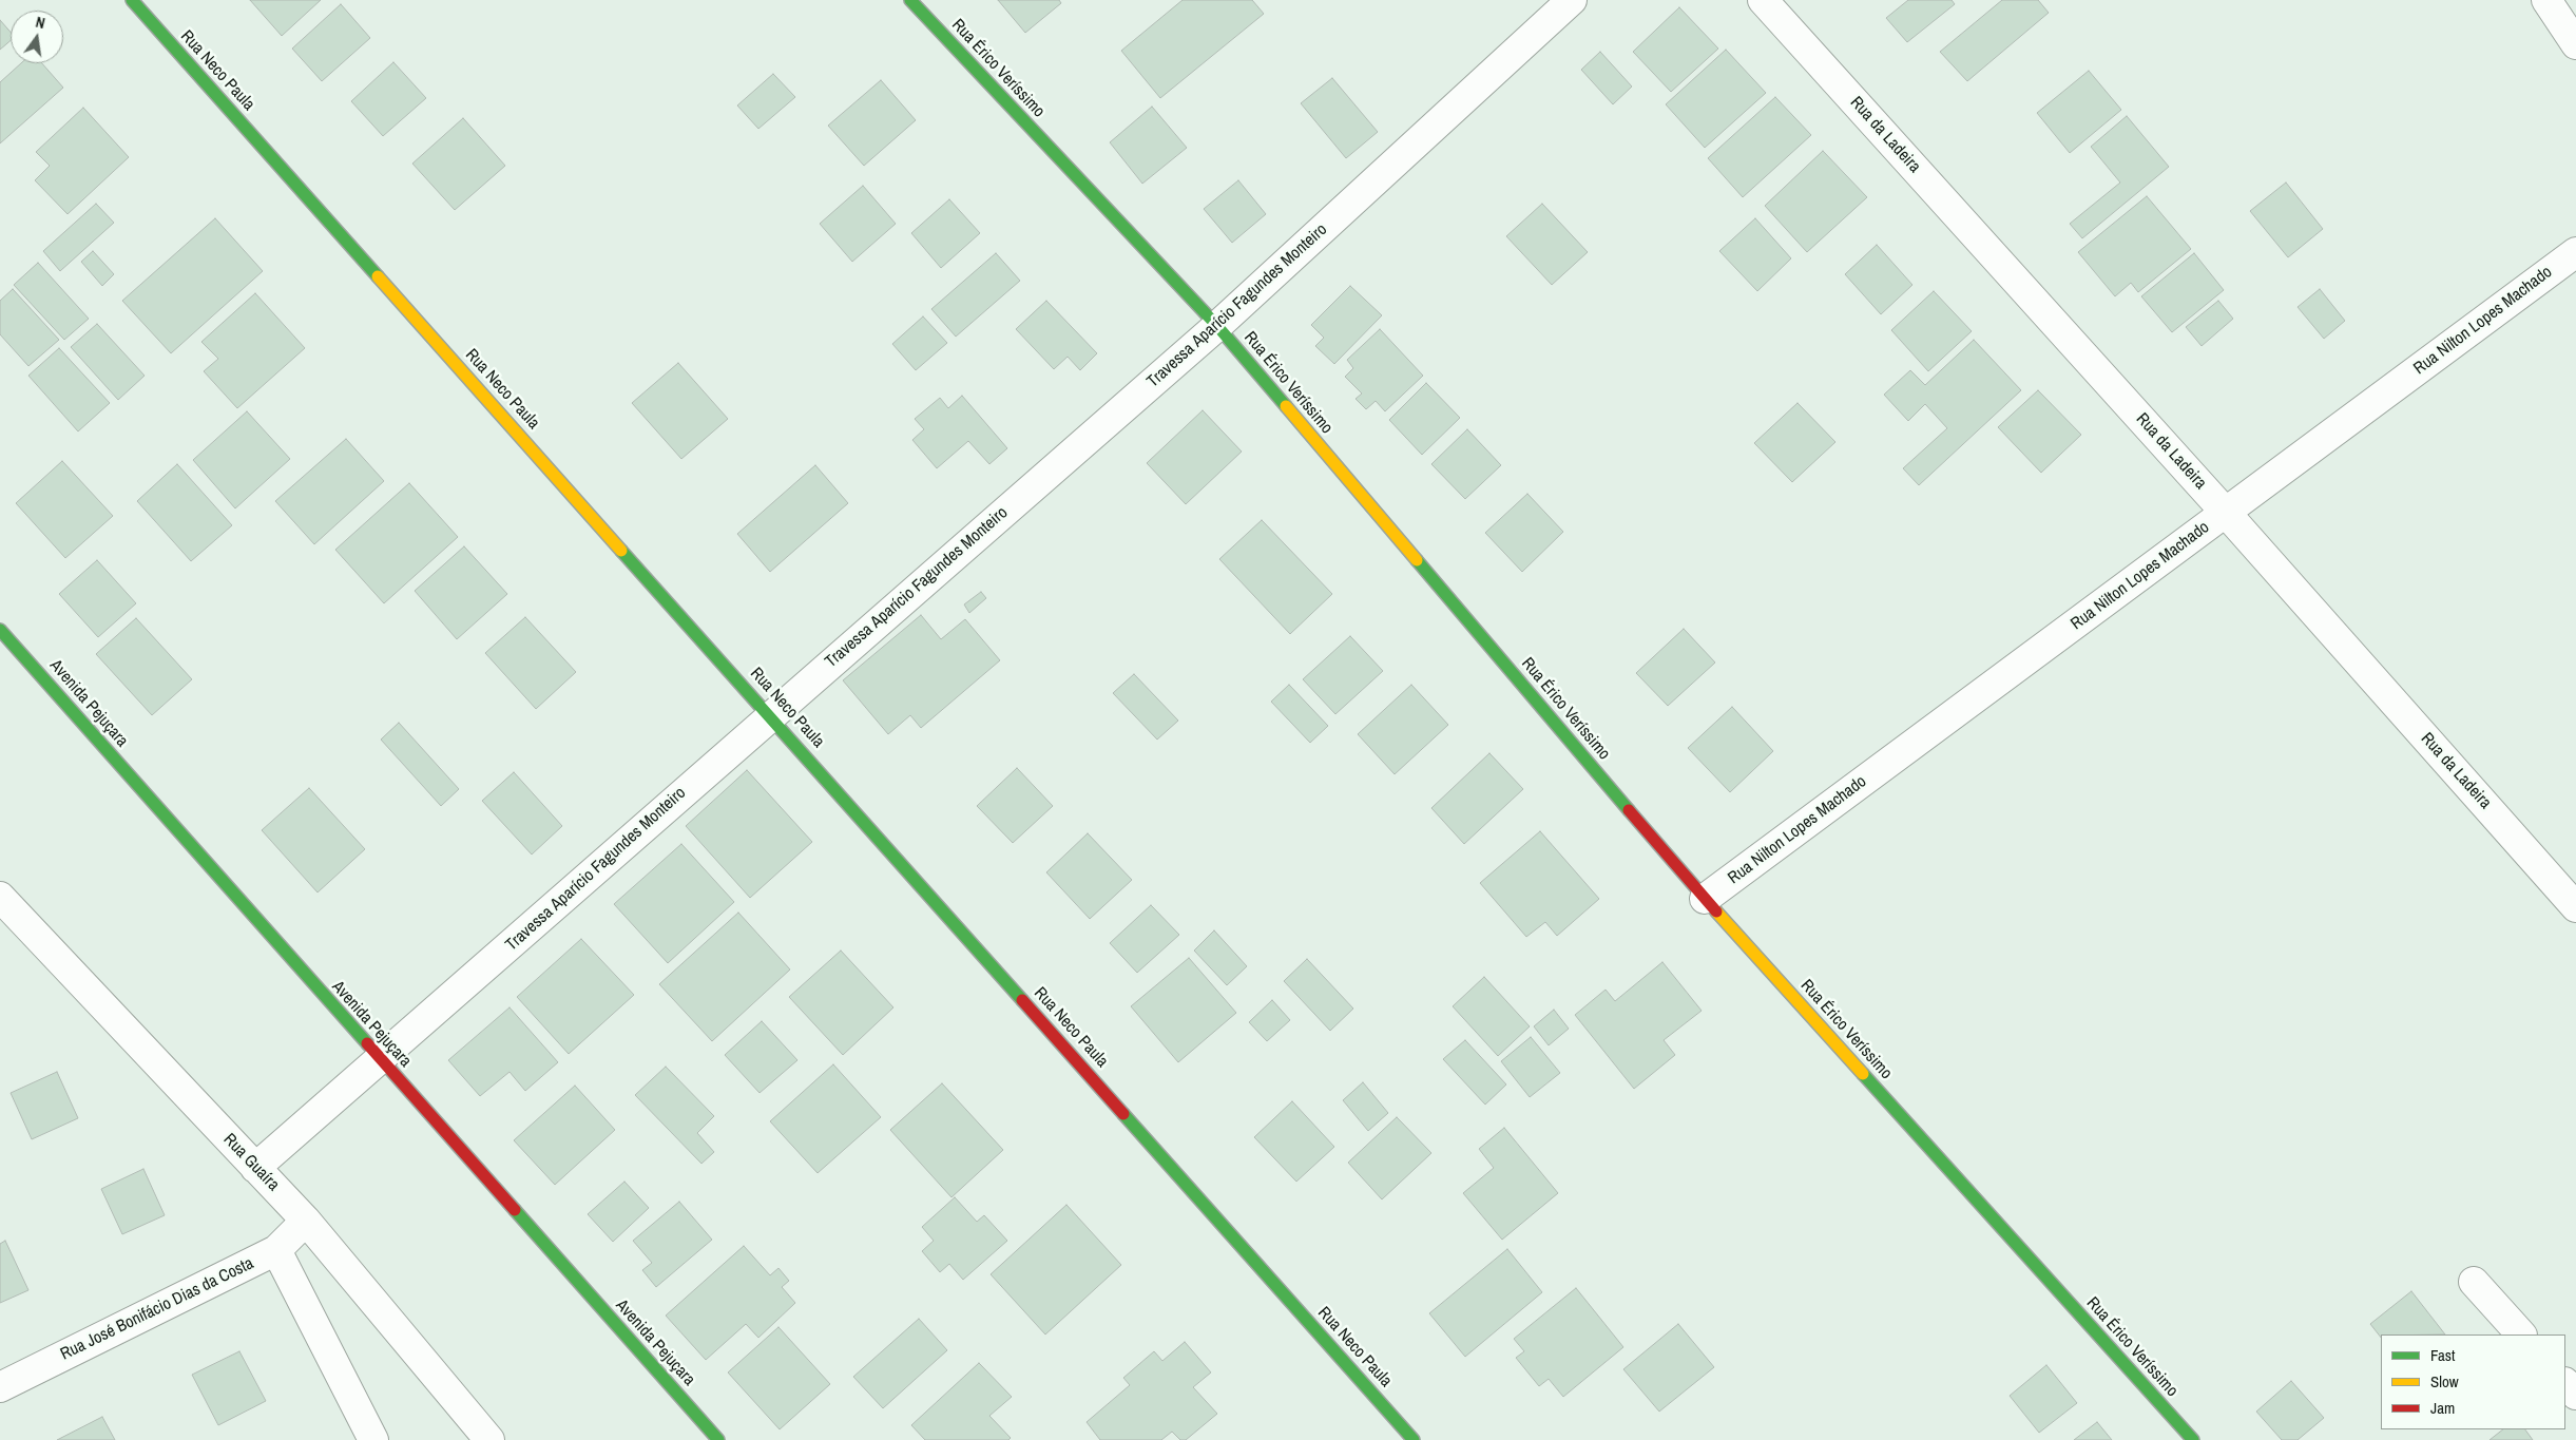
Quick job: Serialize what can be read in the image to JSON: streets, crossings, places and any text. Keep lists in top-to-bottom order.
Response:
{
  "streets": {
    "street": [
      "Rua Érico Veríssimo",
      "Rua Neco Paula",
      "Rua da Ladeira",
      "Travessa Aparício Fagundes Monteiro",
      "Rua Nilton Lopes Machado",
      "Avenida Pejuçara",
      "Rua Guaíra",
      "Rua José Bonifácio Dias da Costa"
    ]
  },
  "crossings": [
    ["Rua Érico Veríssimo", "Travessa Aparício Fagundes Monteiro"],
    ["Rua Érico Veríssimo", "Rua Nilton Lopes Machado"],
    ["Rua Neco Paula", "Travessa Aparício Fagundes Monteiro"],
    ["Rua da Ladeira", "Rua Nilton Lopes Machado"],
    ["Travessa Aparício Fagundes Monteiro", "Avenida Pejuçara"],
    ["Travessa Aparício Fagundes Monteiro", "Rua Guaíra"],
    ["Rua Guaíra", "Rua José Bonifácio Dias da Costa"]
  ],
  "legend": ["Fast", "Slow", "Jam"],
  "north": "top"
}
